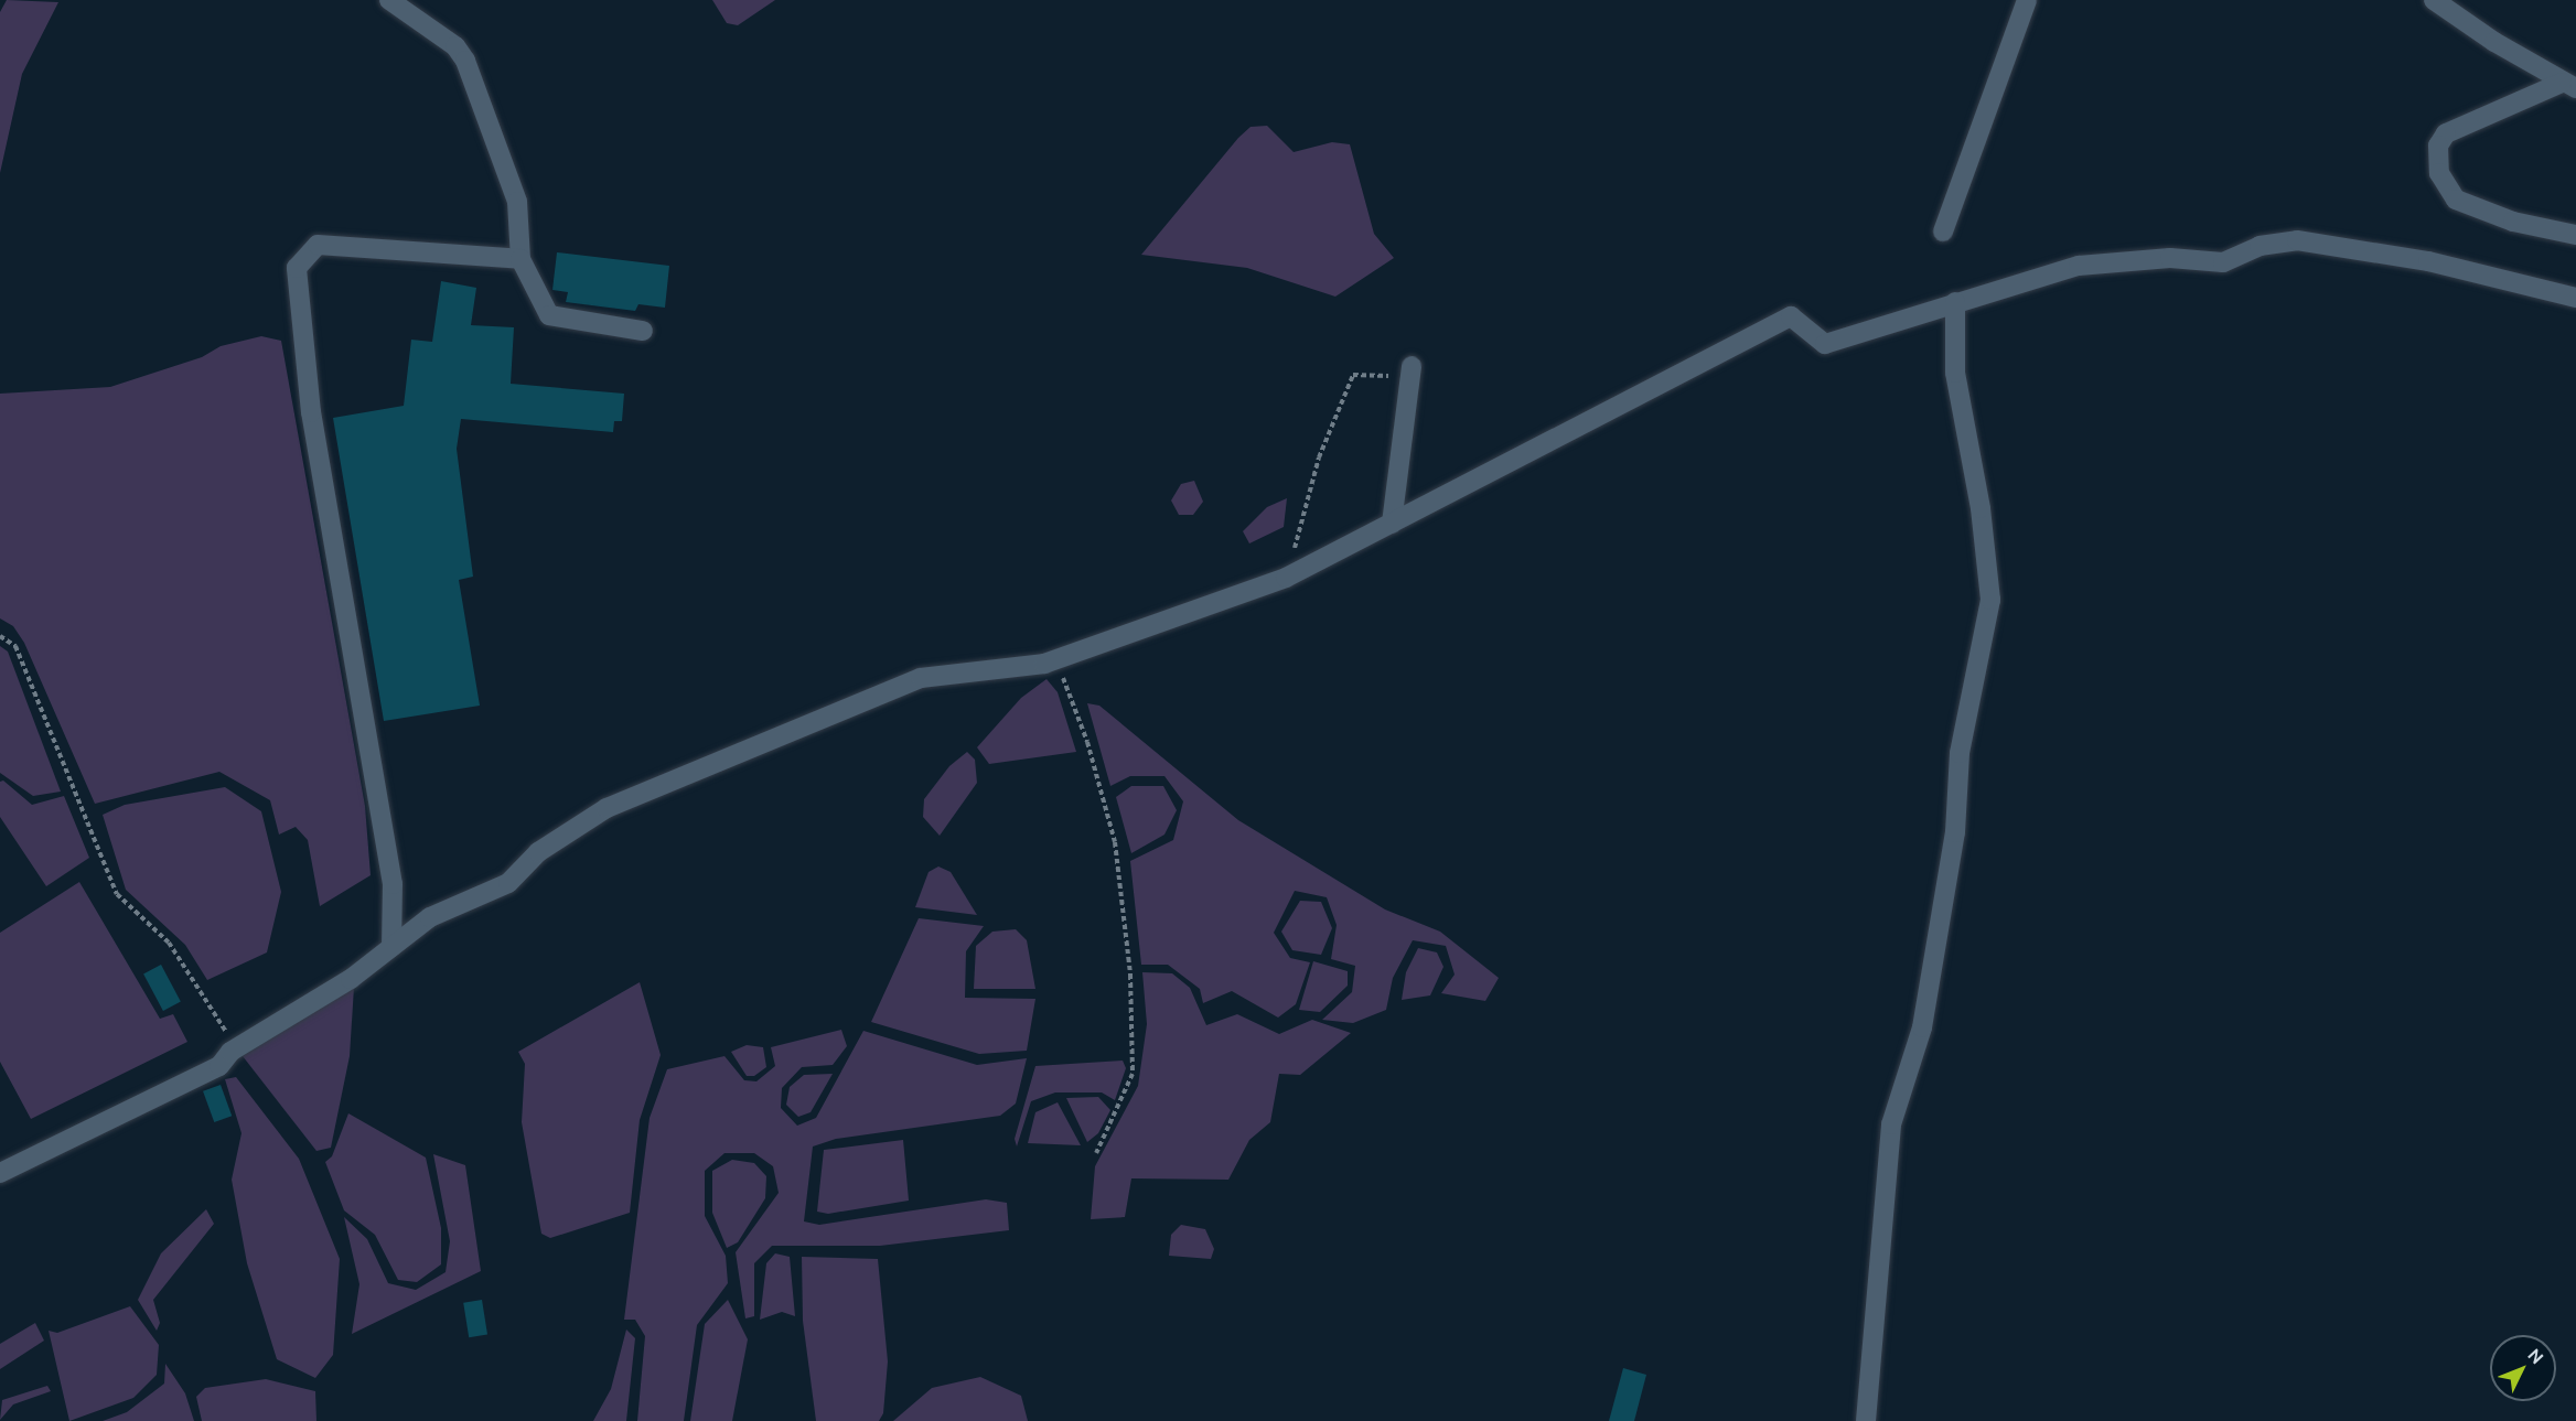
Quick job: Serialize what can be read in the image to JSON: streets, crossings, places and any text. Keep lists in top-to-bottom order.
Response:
{
  "north": "top right"
}
